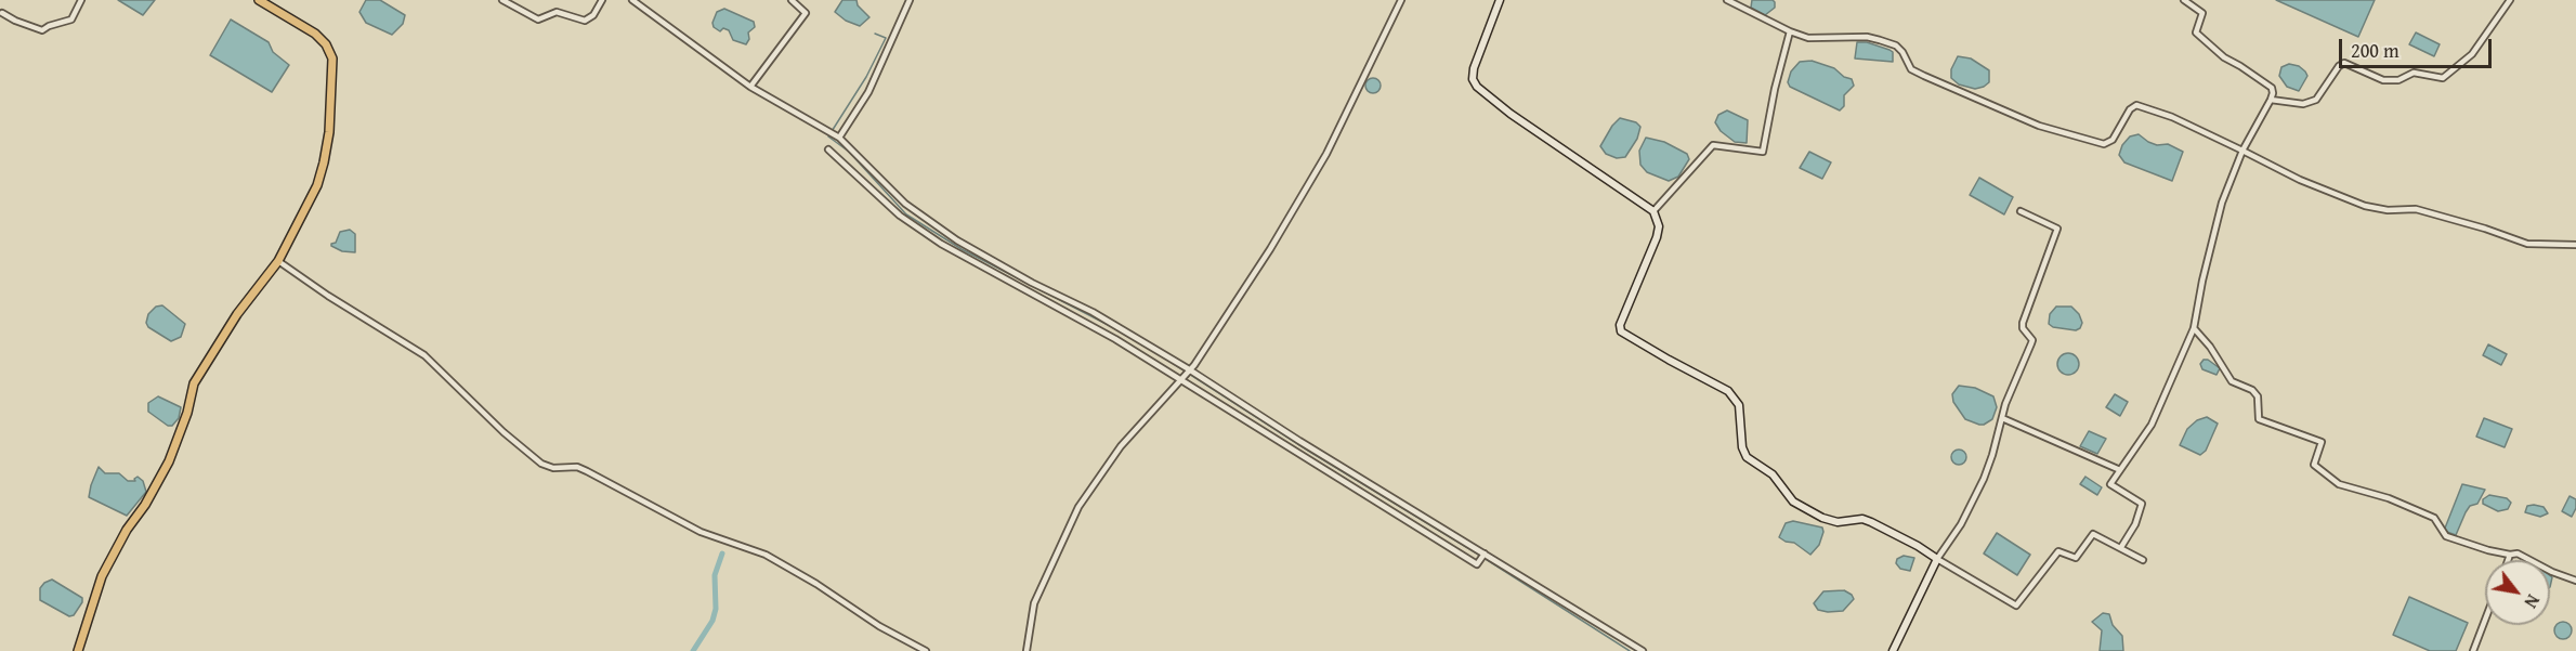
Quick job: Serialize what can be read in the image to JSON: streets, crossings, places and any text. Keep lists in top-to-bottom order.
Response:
{
  "scale_bar": "200 m",
  "north": "bottom right"
}
